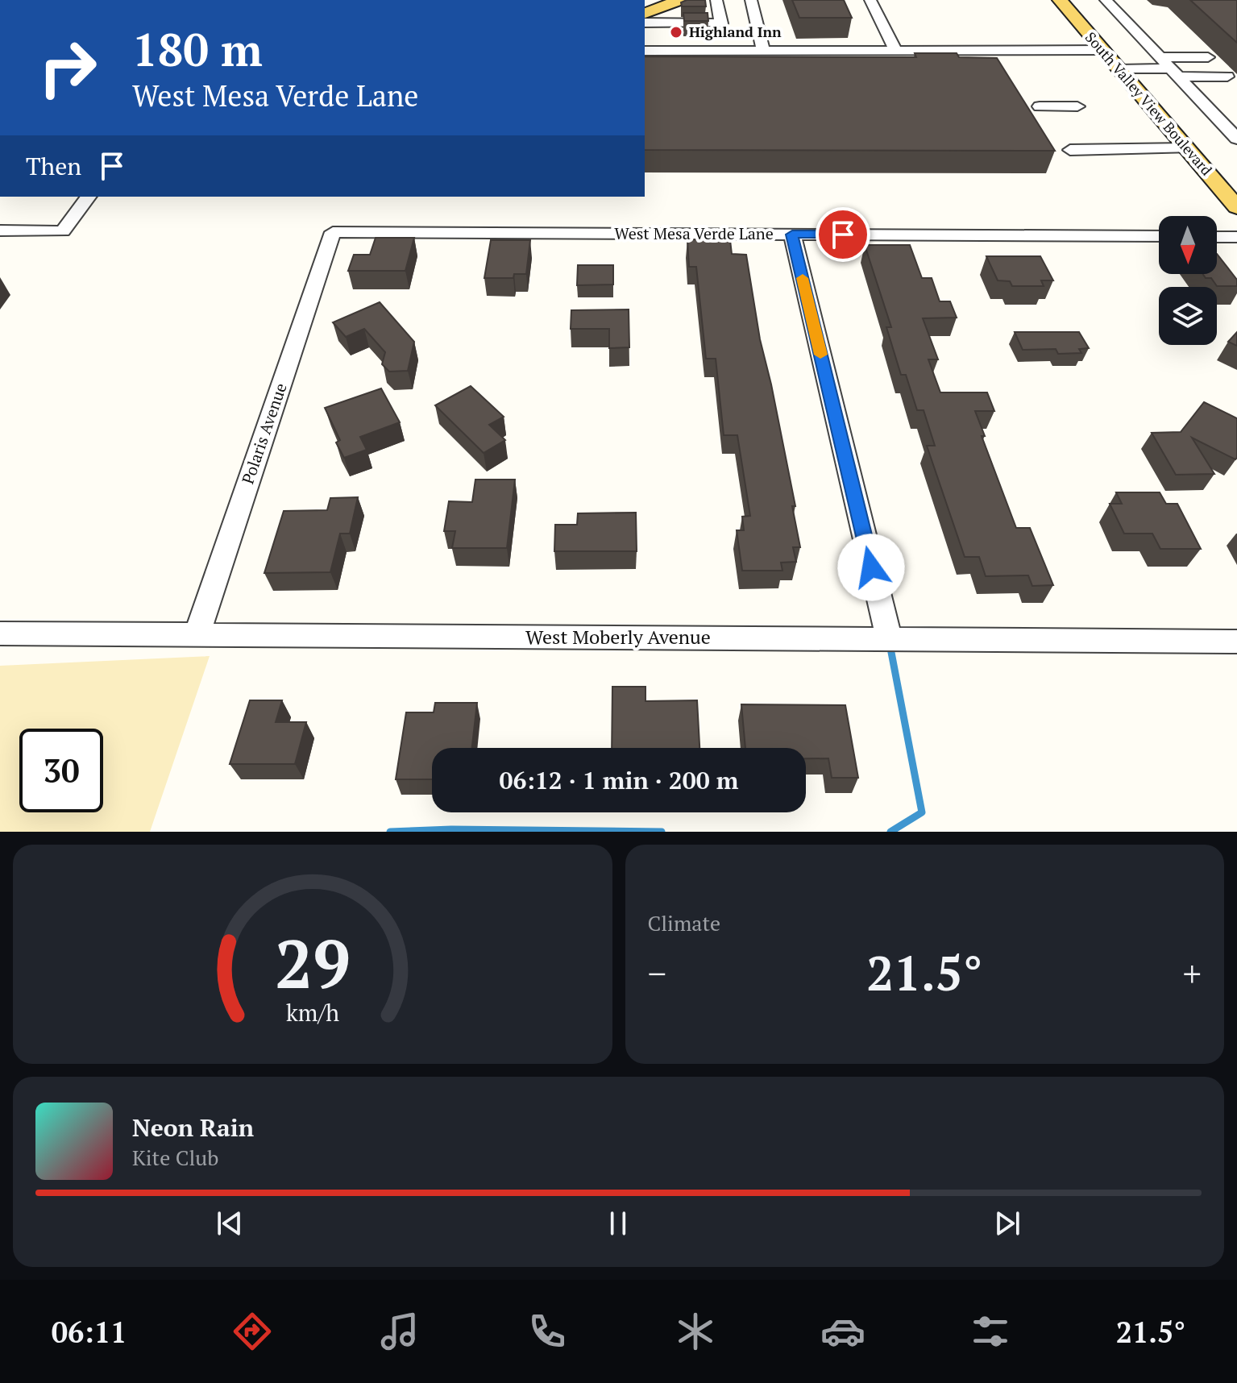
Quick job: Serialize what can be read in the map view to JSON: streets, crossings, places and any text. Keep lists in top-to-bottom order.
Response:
{
  "streets": {
    "main road": ["South Valley View Boulevard"],
    "street": ["West Mesa Verde Lane", "Polaris Avenue", "West Moberly Avenue"]
  },
  "crossings": [
    ["West Mesa Verde Lane", "Polaris Avenue"],
    ["Polaris Avenue", "West Moberly Avenue"]
  ],
  "places": ["Highland Inn"],
  "north": "bottom",
  "page": {
    "turn": ["180 m", "West Mesa Verde Lane"],
    "then": "Then",
    "limit": "30",
    "trip": "06:12 · 1 min · 200 m",
    "tile": "Climate",
    "heat": ["−", "21.5°", "+"],
    "song": ["Neon Rain", "Kite Club"],
    "tabs": ["06:11", "21.5°"],
    "gauge": ["29", "km/h"]
  }
}
